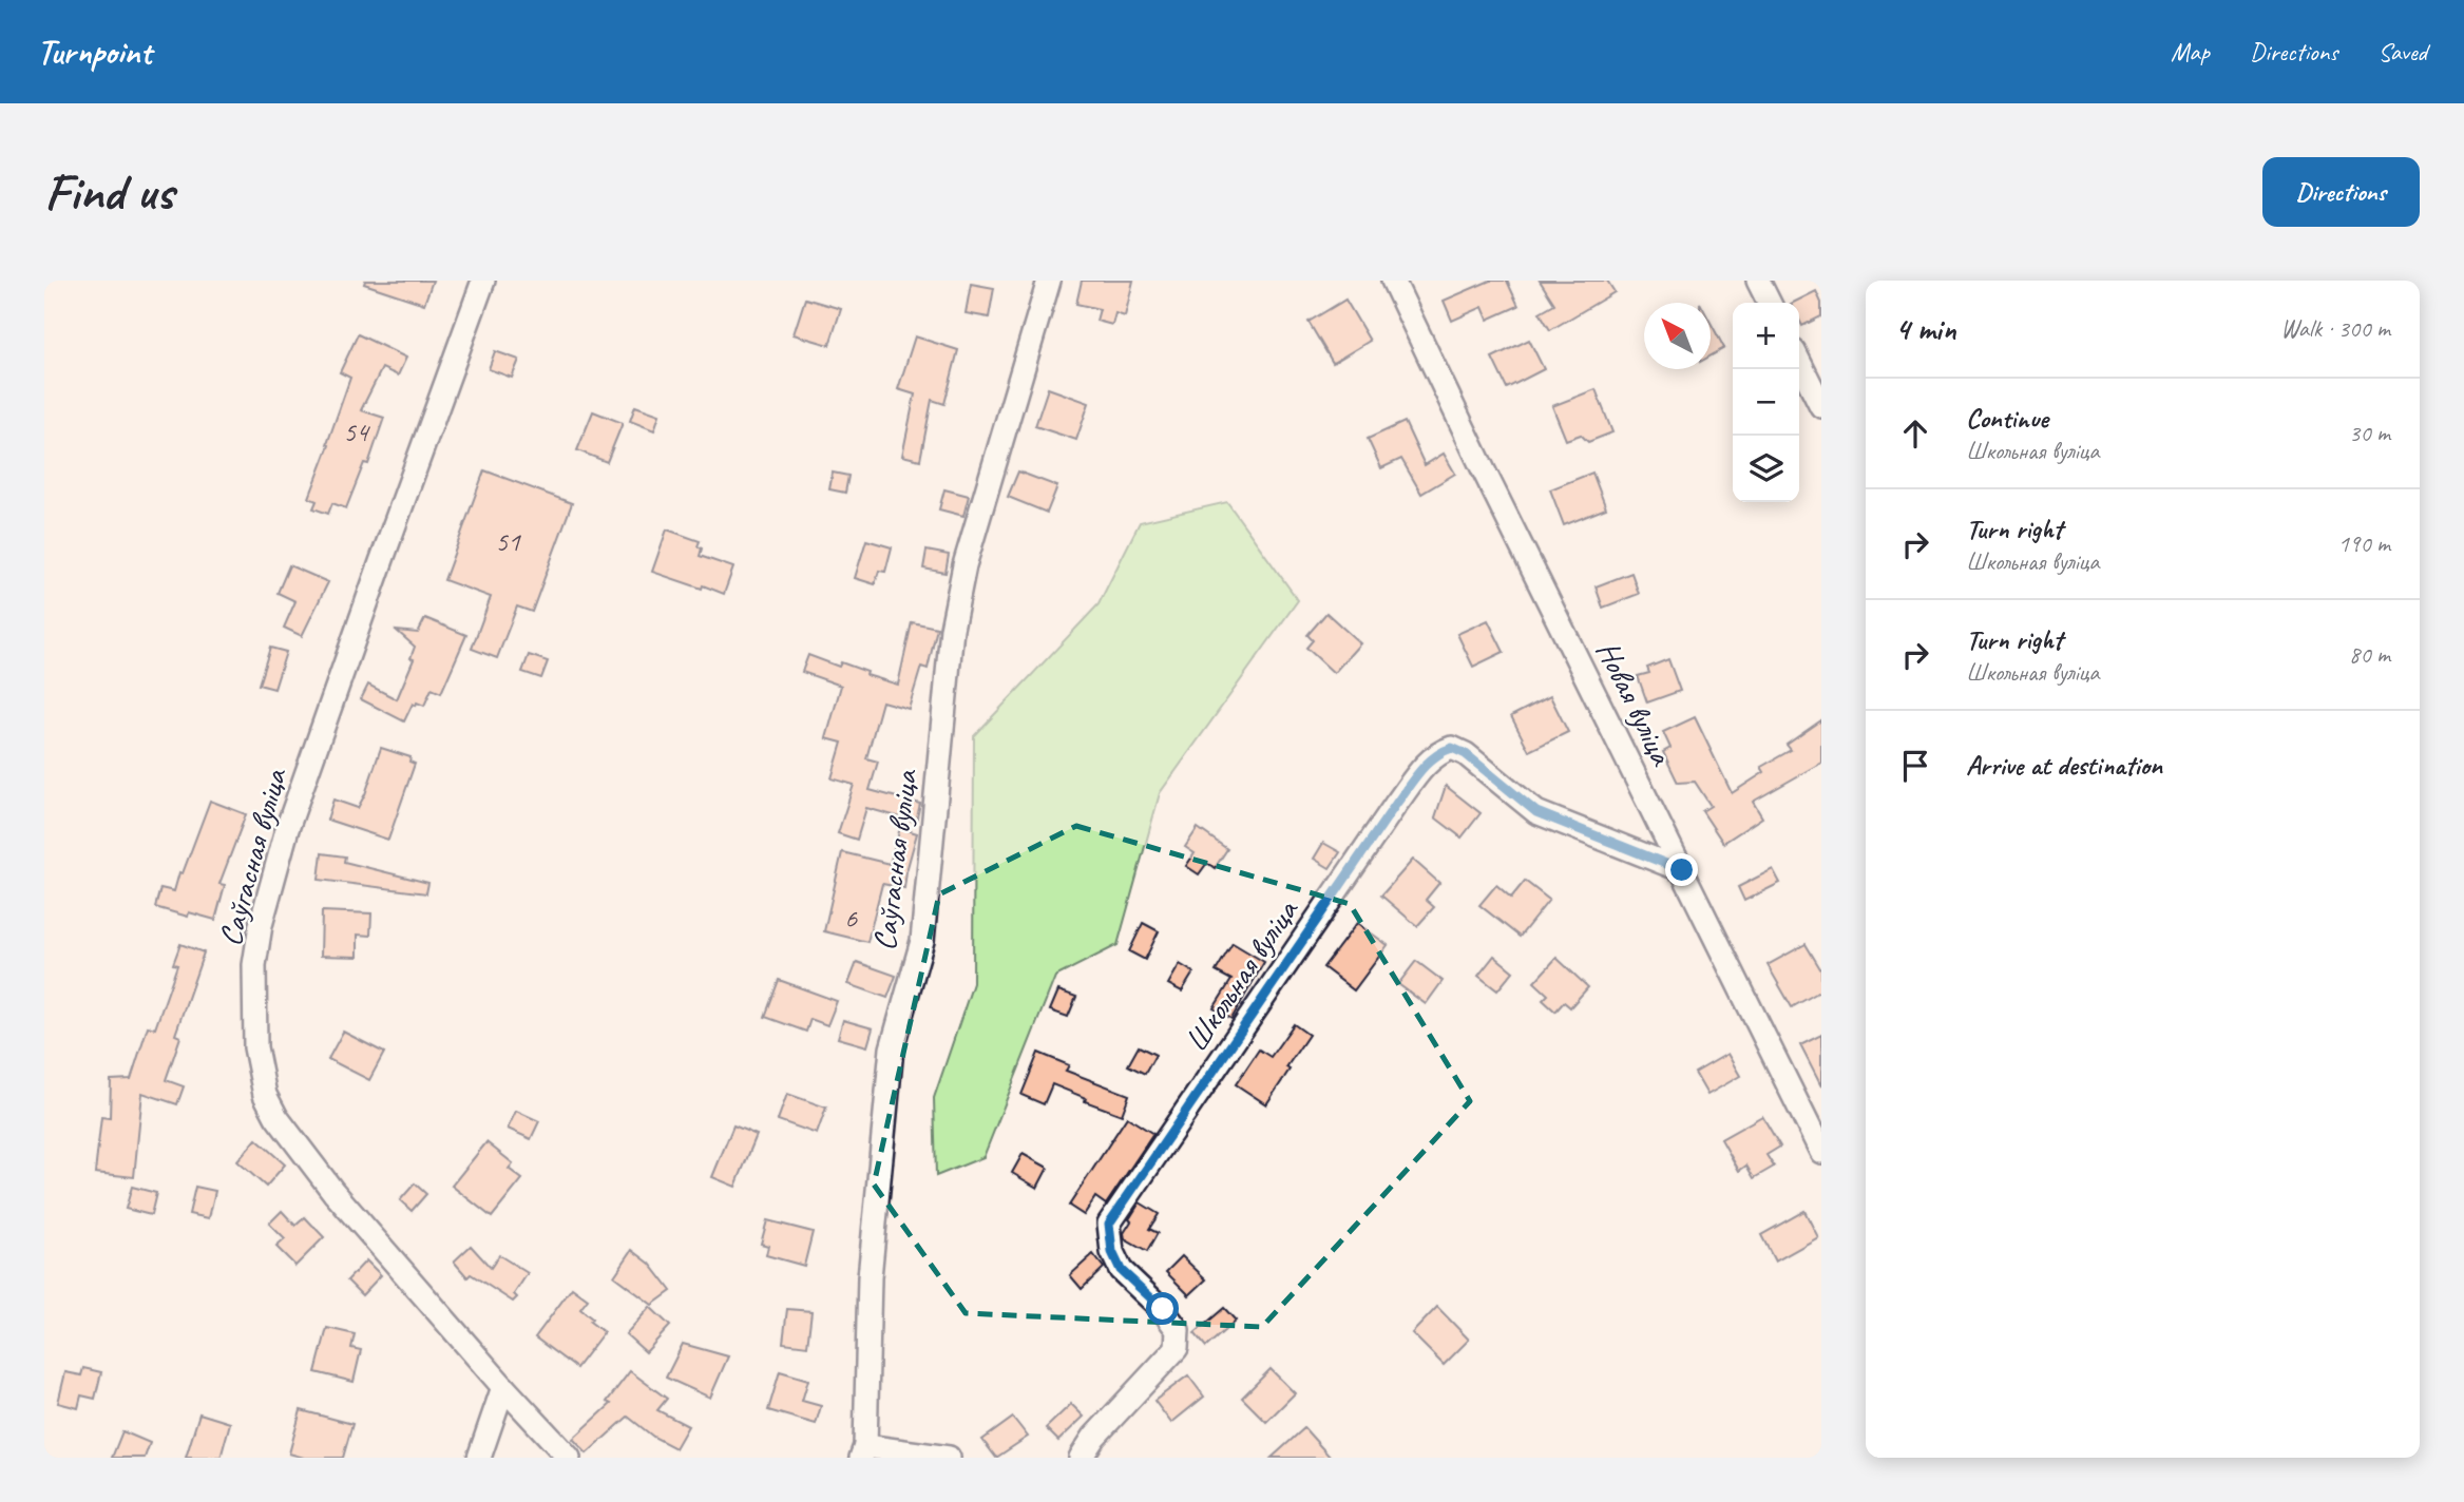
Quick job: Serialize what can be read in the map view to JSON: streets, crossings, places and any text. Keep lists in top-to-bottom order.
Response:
{
  "streets": {
    "street": ["Новая вуліца", "Саўгасная вуліца", "Школьная вуліца"]
  },
  "crossings": [
    ["Новая вуліца", "Школьная вуліца"]
  ],
  "house_numbers": ["54", "51", "6"],
  "north": "top left",
  "page": {
    "header": "Turnpoint",
    "nav": ["Map", "Directions", "Saved"],
    "buttons": "Directions",
    "title": "Find us",
    "heading": ["4 min", "Walk · 300 m"],
    "map_buttons": ["+", "−"],
    "list": [
      ["Continue", "Школьная вуліца", "30 m"],
      ["Turn right", "Школьная вуліца", "190 m"],
      ["Turn right", "Школьная вуліца", "80 m"],
      "Arrive at destination"
    ]
  }
}
